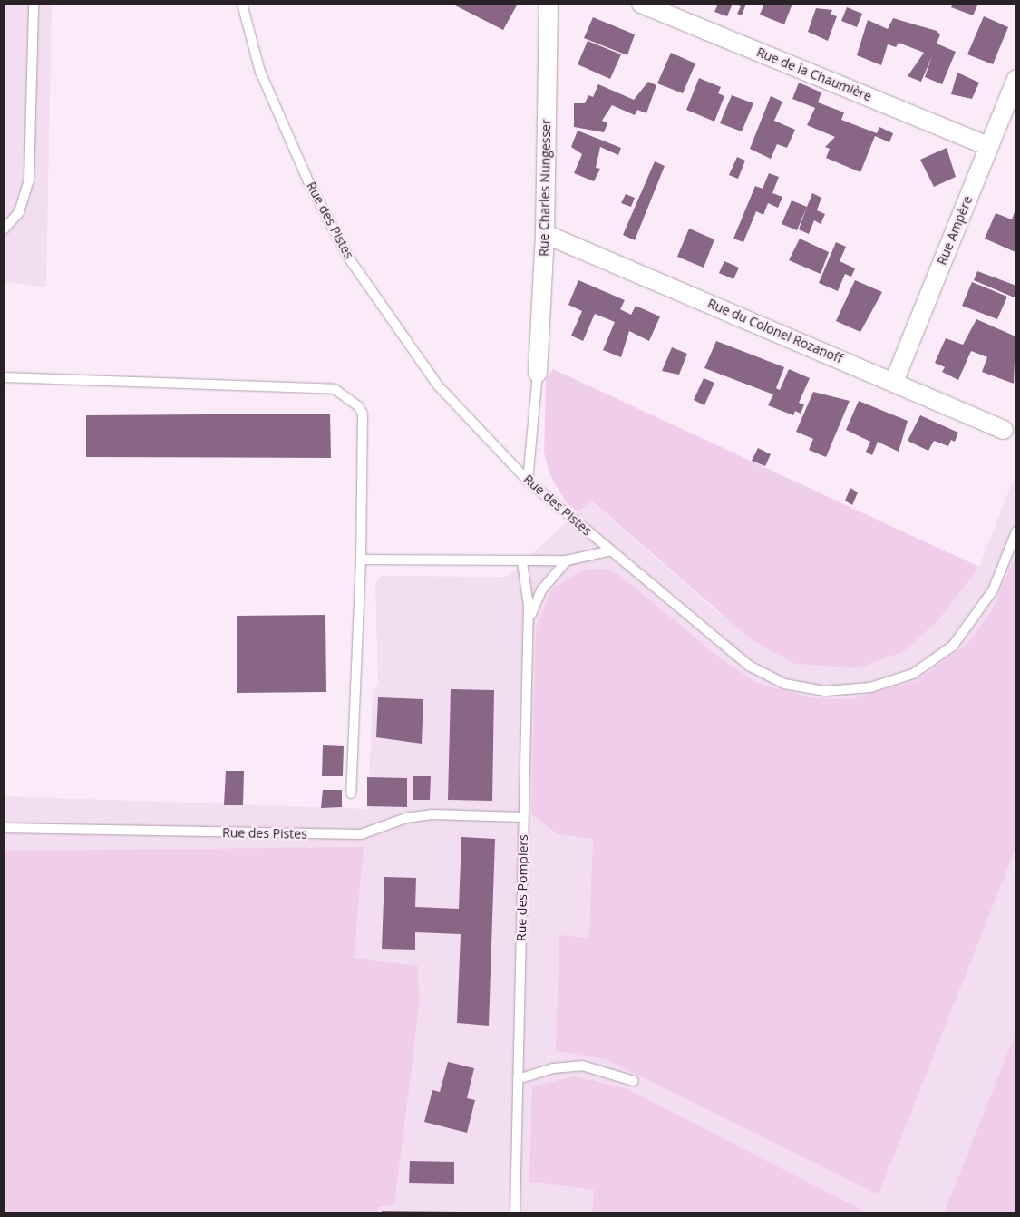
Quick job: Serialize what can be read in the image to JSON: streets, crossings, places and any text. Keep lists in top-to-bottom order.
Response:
{
  "streets": {
    "street": [
      "Rue de la Chaumière",
      "Rue Charles Nungesser",
      "Rue Ampère",
      "Rue du Colonel Rozanoff"
    ],
    "lane": ["Rue des Pistes", "Rue des Pompiers"]
  },
  "crossings": [
    ["Rue de la Chaumière", "Rue Ampère"],
    ["Rue Charles Nungesser", "Rue du Colonel Rozanoff"],
    ["Rue des Pistes", "Rue des Pompiers"],
    ["Rue Ampère", "Rue du Colonel Rozanoff"]
  ]
}
